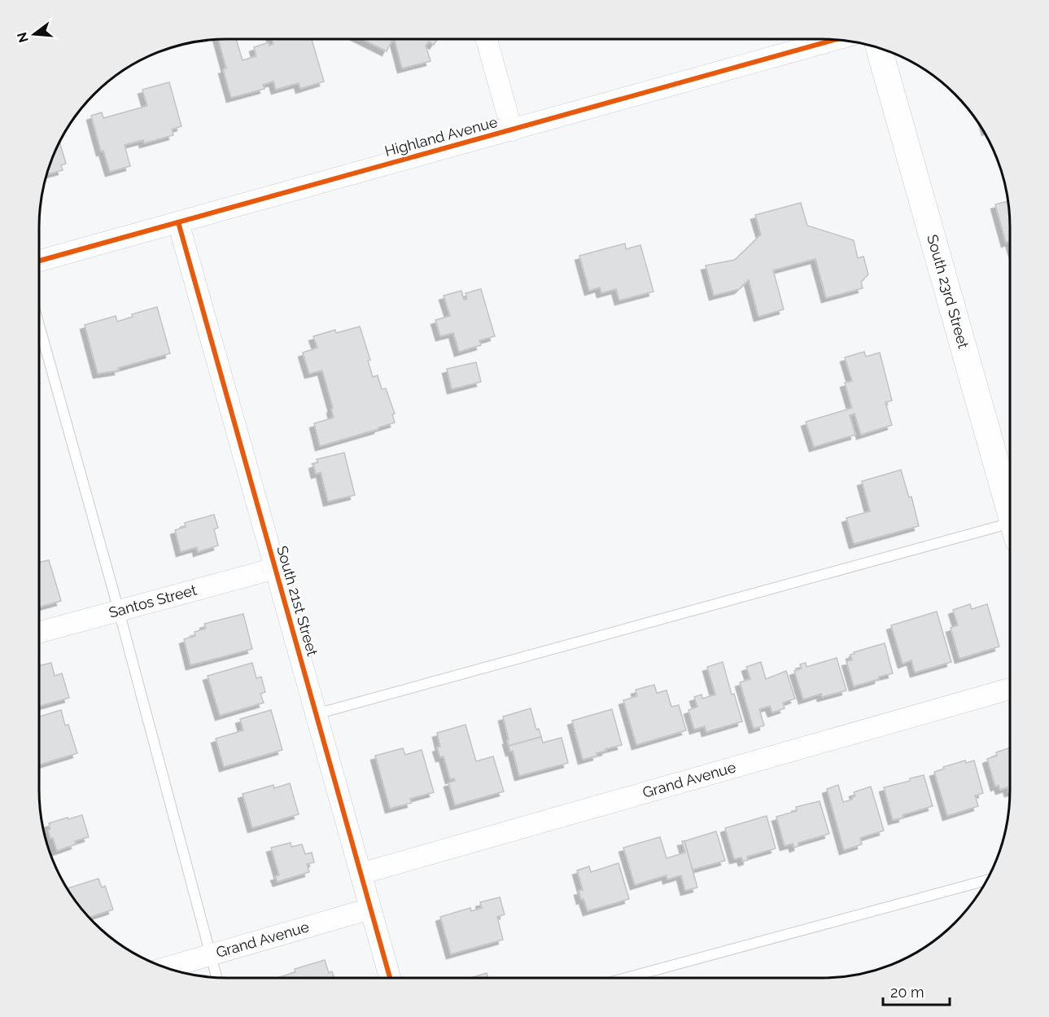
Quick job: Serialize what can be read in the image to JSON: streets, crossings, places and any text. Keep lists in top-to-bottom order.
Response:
{
  "streets": {
    "street": [
      "Highland Avenue",
      "South 23rd Street",
      "Santos Street",
      "South 21st Street",
      "Grand Avenue"
    ]
  },
  "crossings": [
    ["Highland Avenue", "South 21st Street"],
    ["Santos Street", "South 21st Street"],
    ["South 21st Street", "Grand Avenue"]
  ],
  "scale_bar": "20 m",
  "north": "left"
}
